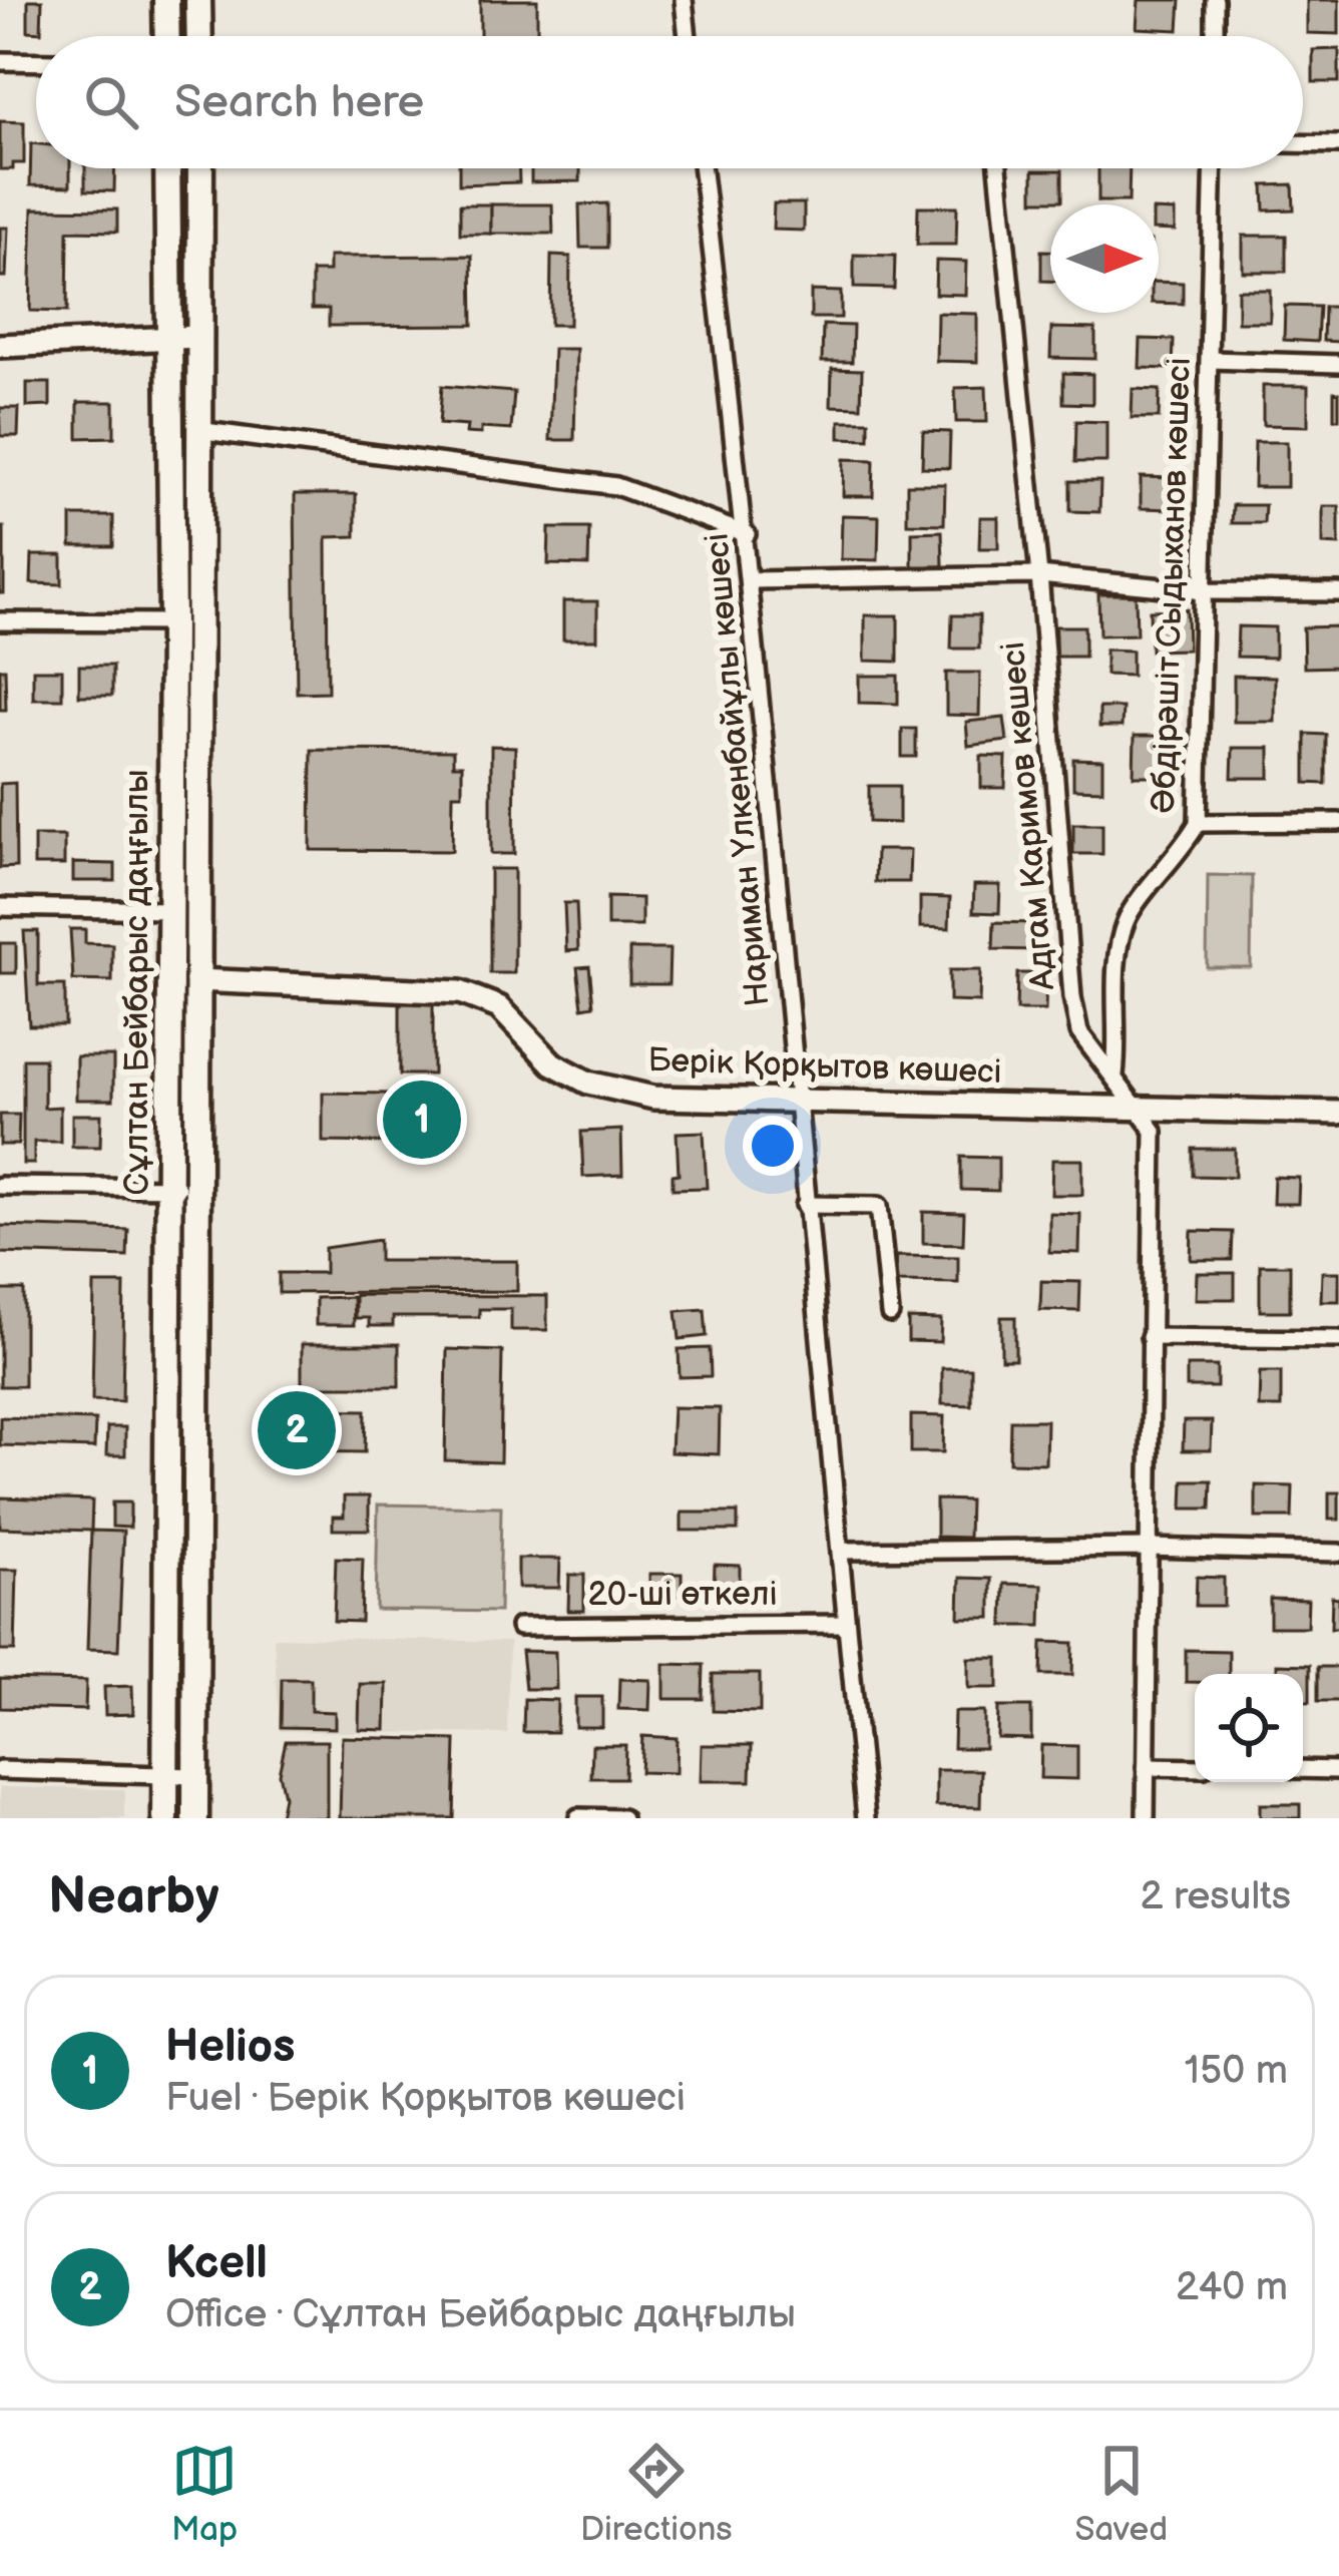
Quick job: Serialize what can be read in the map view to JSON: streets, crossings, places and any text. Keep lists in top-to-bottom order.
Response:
{
  "streets": {
    "main road": ["Сұлтан Бейбарыс даңғылы"],
    "street": [
      "Әбдірәшіт Сыдыханов көшесі",
      "Нариман Үлкенбайұлы көшесі",
      "Адгам Каримов көшесі",
      "Берік Қорқытов көшесі",
      "20-ші өткелі"
    ]
  },
  "crossings": [
    ["Әбдірәшіт Сыдыханов көшесі", "Адгам Каримов көшесі"],
    ["Нариман Үлкенбайұлы көшесі", "Берік Қорқытов көшесі"],
    ["Нариман Үлкенбайұлы көшесі", "20-ші өткелі"],
    ["Адгам Каримов көшесі", "Берік Қорқытов көшесі"],
    ["Сұлтан Бейбарыс даңғылы", "Берік Қорқытов көшесі"]
  ],
  "north": "right",
  "page": {
    "search": "Search here",
    "pins": ["1", "2"],
    "heading": ["Nearby", "2 results"],
    "list": [
      {
        "mark": "1",
        "name": "Helios",
        "note": "Fuel · Берік Қорқытов көшесі",
        "value": "150 m"
      },
      {
        "mark": "2",
        "name": "Kcell",
        "note": "Office · Сұлтан Бейбарыс даңғылы",
        "value": "240 m"
      }
    ],
    "nav": ["Map", "Directions", "Saved"]
  }
}
